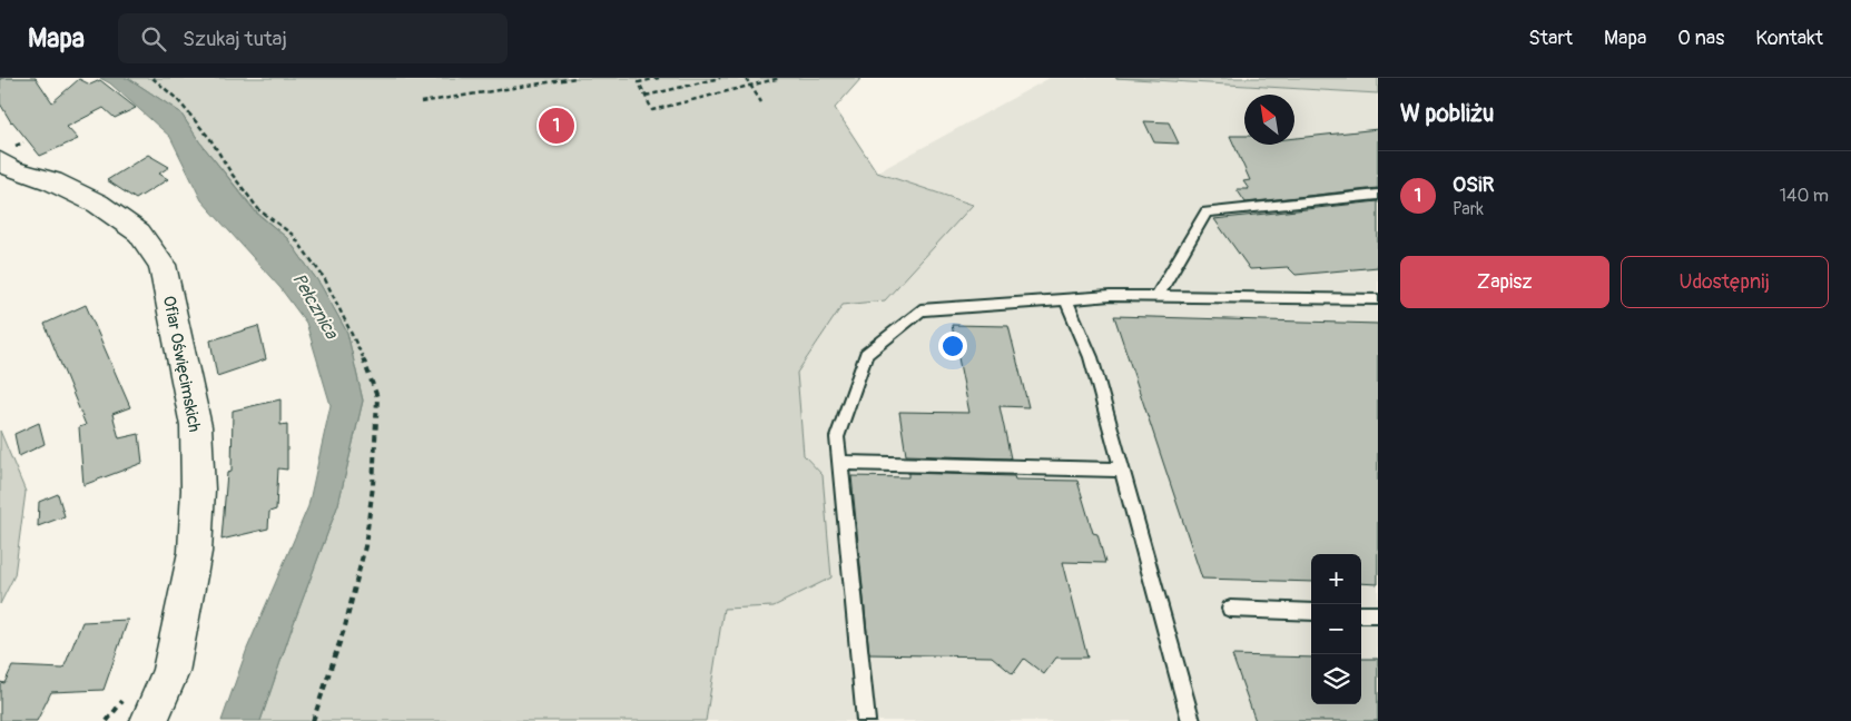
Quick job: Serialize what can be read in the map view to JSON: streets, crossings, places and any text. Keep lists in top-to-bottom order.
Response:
{
  "streets": {
    "street": ["Ofiar Oświęcimskich"]
  },
  "water": ["Pełcznica"],
  "north": "top left",
  "page": {
    "header": "Mapa",
    "search": "Szukaj tutaj",
    "nav": [
      "Start",
      "Mapa",
      "O nas",
      "Kontakt"
    ],
    "heading": "W pobliżu",
    "pins": "1",
    "list": [
      {
        "mark": "1",
        "name": "OSiR",
        "note": "Park",
        "value": "140 m"
      }
    ],
    "buttons": ["Zapisz", "Udostępnij"],
    "map_buttons": ["+", "−"]
  }
}
